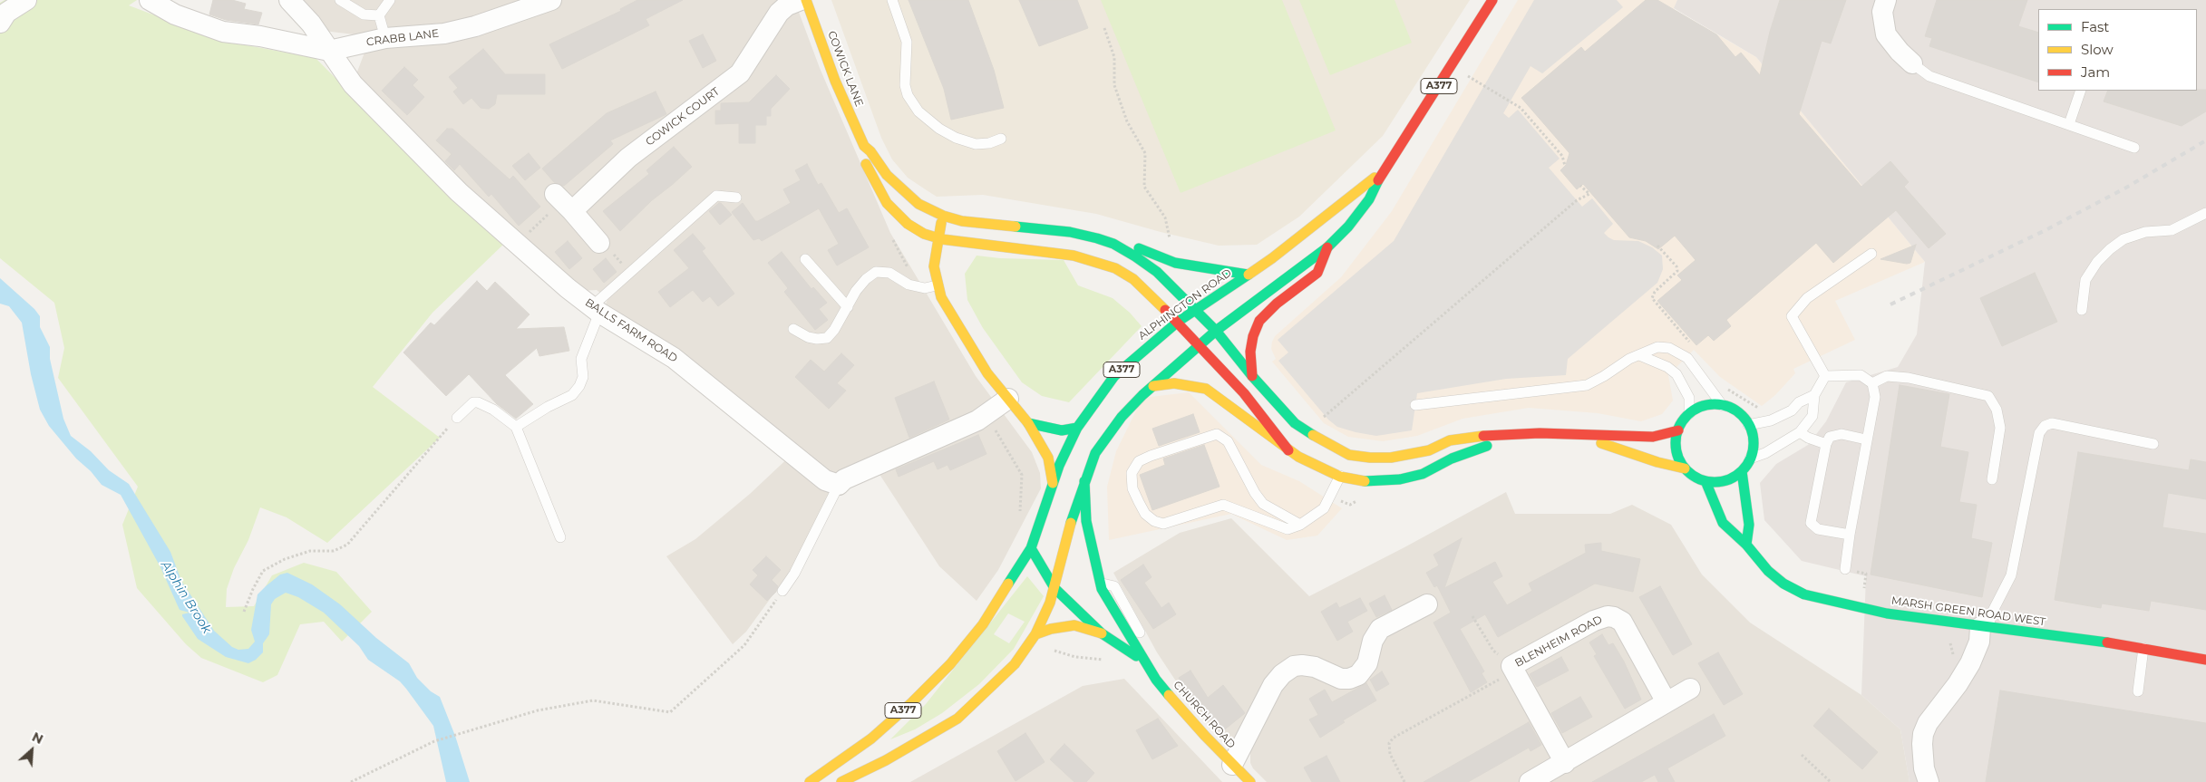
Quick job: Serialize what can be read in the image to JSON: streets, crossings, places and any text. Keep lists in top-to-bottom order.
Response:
{
  "streets": {
    "main road": [
      "COWICK LANE",
      "A377",
      "ALPHINGTON ROAD",
      "MARSH GREEN ROAD WEST",
      "CHURCH ROAD"
    ],
    "street": [
      "CRABB LANE",
      "COWICK COURT",
      "BALLS FARM ROAD",
      "BLENHEIM ROAD"
    ]
  },
  "crossings": [
    ["CRABB LANE", "BALLS FARM ROAD"],
    ["ALPHINGTON ROAD", "CHURCH ROAD"]
  ],
  "water": ["Alphin Brook"],
  "legend": ["Fast", "Slow", "Jam"],
  "north": "top right"
}
